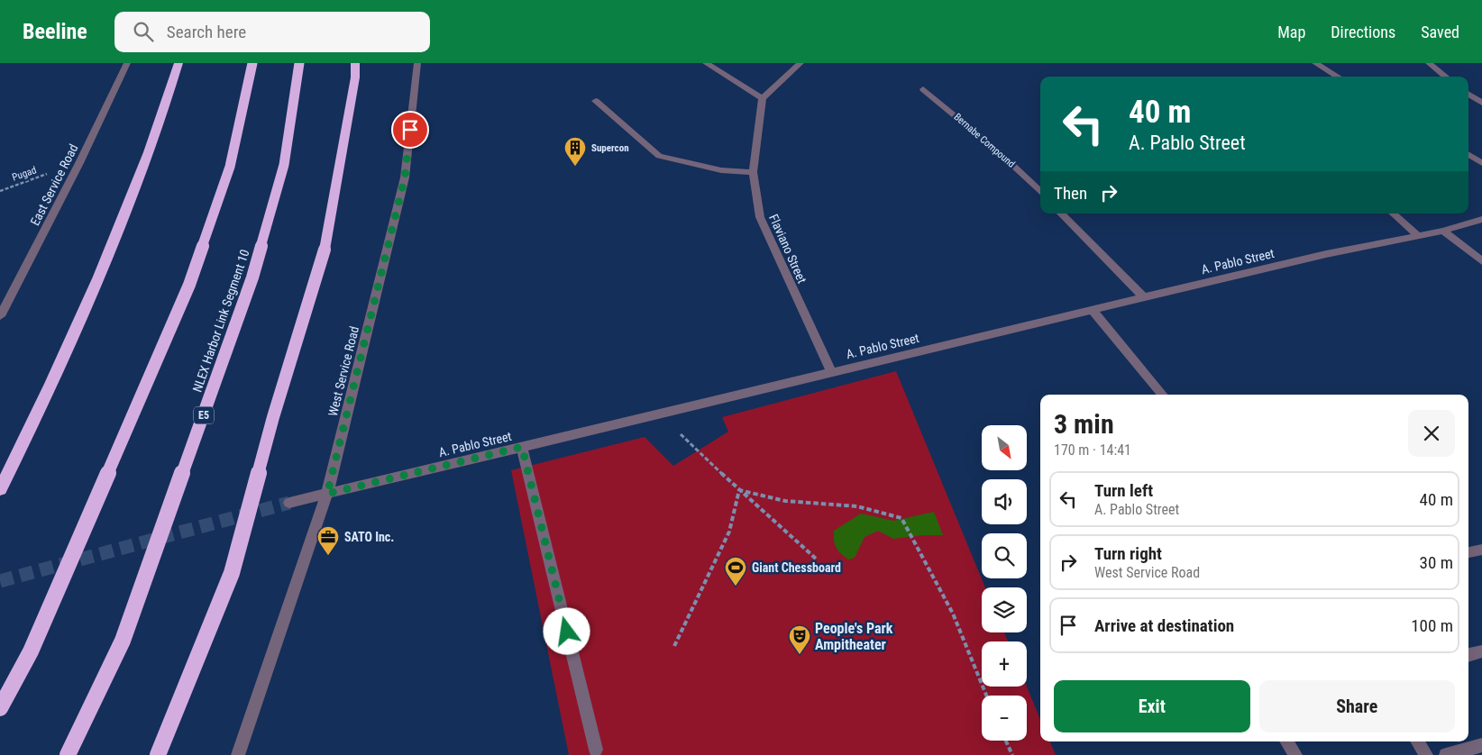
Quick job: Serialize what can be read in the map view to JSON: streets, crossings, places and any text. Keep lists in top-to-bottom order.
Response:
{
  "streets": {
    "highway": ["NLEX Harbor Link Segment 10", "E5"],
    "street": [
      "Bernabe Compound",
      "East Service Road",
      "Flaviano Street",
      "A. Pablo Street",
      "West Service Road"
    ],
    "path": ["Pugad"]
  },
  "crossings": [
    ["Pugad", "East Service Road"],
    ["Flaviano Street", "A. Pablo Street"],
    ["A. Pablo Street", "West Service Road"]
  ],
  "places": {
    "building": ["Supercon"],
    "office": ["SATO Inc."],
    "sports": ["Giant Chessboard"],
    "theatre": ["People's Park Ampitheater"]
  },
  "north": "bottom right",
  "page": {
    "header": "Beeline",
    "search": "Search here",
    "nav": ["Map", "Directions", "Saved"],
    "turn": ["40 m", "A. Pablo Street"],
    "then": "Then",
    "heading": ["3 min", "170 m · 14:41"],
    "map_buttons": ["+", "−"],
    "list": [
      {
        "name": "Turn left",
        "note": "A. Pablo Street",
        "value": "40 m"
      },
      {
        "name": "Turn right",
        "note": "West Service Road",
        "value": "30 m"
      },
      {
        "name": "Arrive at destination",
        "value": "100 m"
      }
    ],
    "buttons": ["Exit", "Share"]
  }
}
